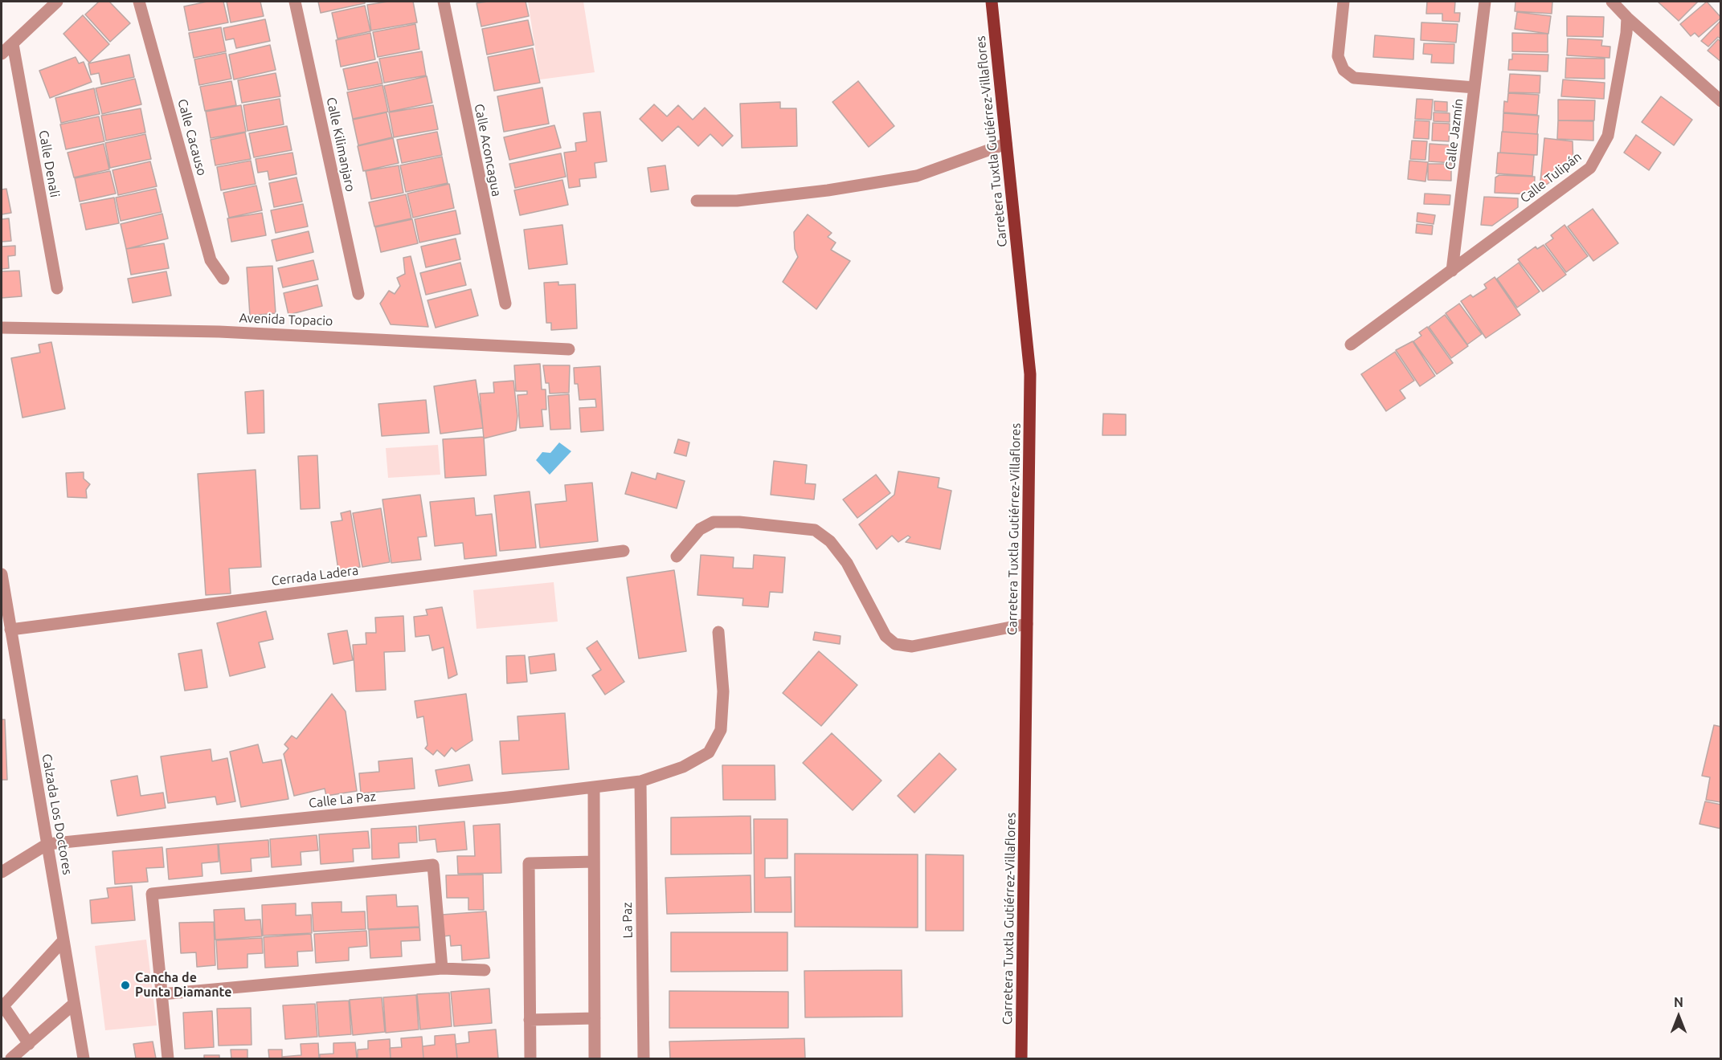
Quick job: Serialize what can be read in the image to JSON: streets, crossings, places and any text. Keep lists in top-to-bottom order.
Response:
{
  "streets": {
    "main road": ["Carretera Tuxtla Gutiérrez-Villaflores"],
    "street": [
      "Calle Jazmín",
      "Calle Cacauso",
      "Calle Kilimanjaro",
      "Calle Aconcagua",
      "Calle Denali",
      "Calle Tulipán",
      "Avenida Topacio",
      "Cerrada Ladera",
      "Calle La Paz",
      "Calzada Los Doctores",
      "La Paz"
    ]
  },
  "crossings": [
    ["Calle Jazmín", "Calle Tulipán"],
    ["Cerrada Ladera", "Calzada Los Doctores"],
    ["Calle La Paz", "Calzada Los Doctores"],
    ["Calle La Paz", "La Paz"]
  ],
  "places": ["Cancha de Punta Diamante"],
  "north": "top"
}
